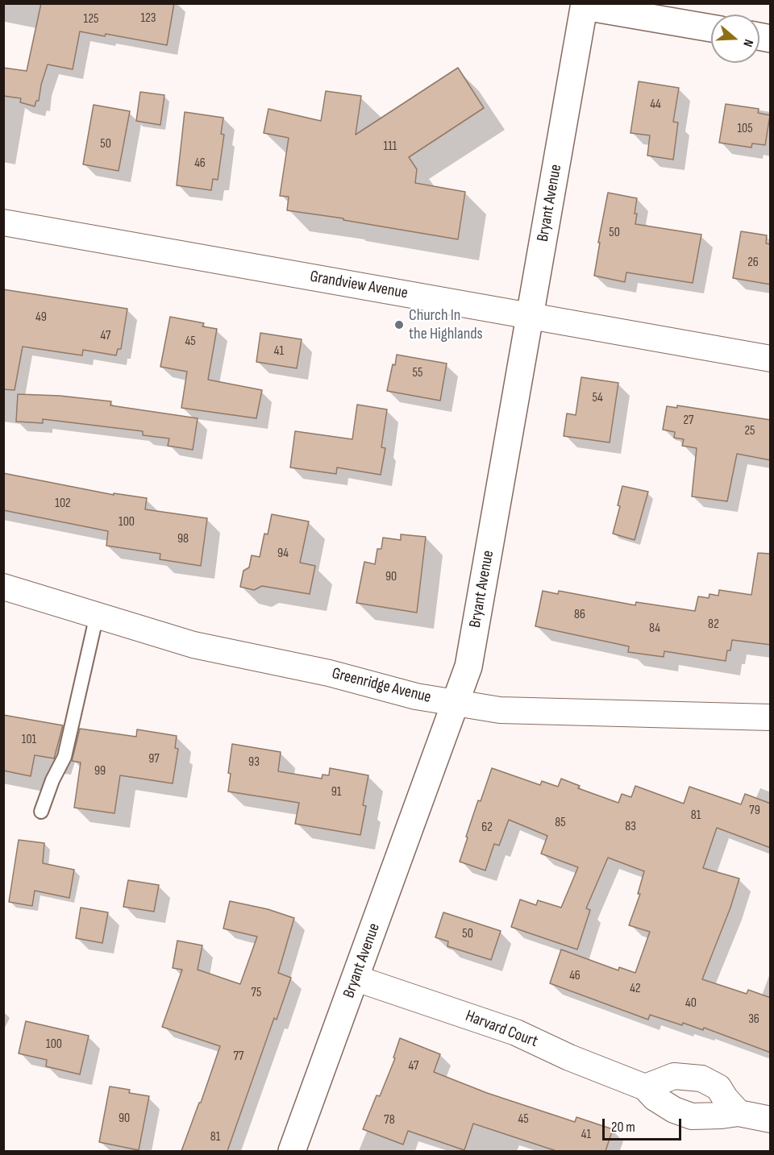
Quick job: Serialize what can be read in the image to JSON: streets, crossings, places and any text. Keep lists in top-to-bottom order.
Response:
{
  "streets": {
    "street": [
      "Bryant Avenue",
      "Grandview Avenue",
      "Greenridge Avenue",
      "Harvard Court"
    ]
  },
  "crossings": [
    ["Bryant Avenue", "Grandview Avenue"],
    ["Bryant Avenue", "Greenridge Avenue"],
    ["Bryant Avenue", "Harvard Court"]
  ],
  "places": ["Church In the Highlands"],
  "house_numbers": [
    "123",
    "125",
    "44",
    "105",
    "50",
    "111",
    "46",
    "50",
    "26",
    "49",
    "47",
    "45",
    "41",
    "55",
    "54",
    "27",
    "25",
    "102",
    "100",
    "98",
    "94",
    "90",
    "86",
    "82",
    "84",
    "101",
    "97",
    "93",
    "99",
    "91",
    "79",
    "81",
    "85",
    "83",
    "62",
    "50",
    "46",
    "42",
    "75",
    "40",
    "36",
    "100",
    "77",
    "47",
    "90",
    "45",
    "78",
    "41",
    "81"
  ],
  "scale_bar": "20 m",
  "north": "right"
}
